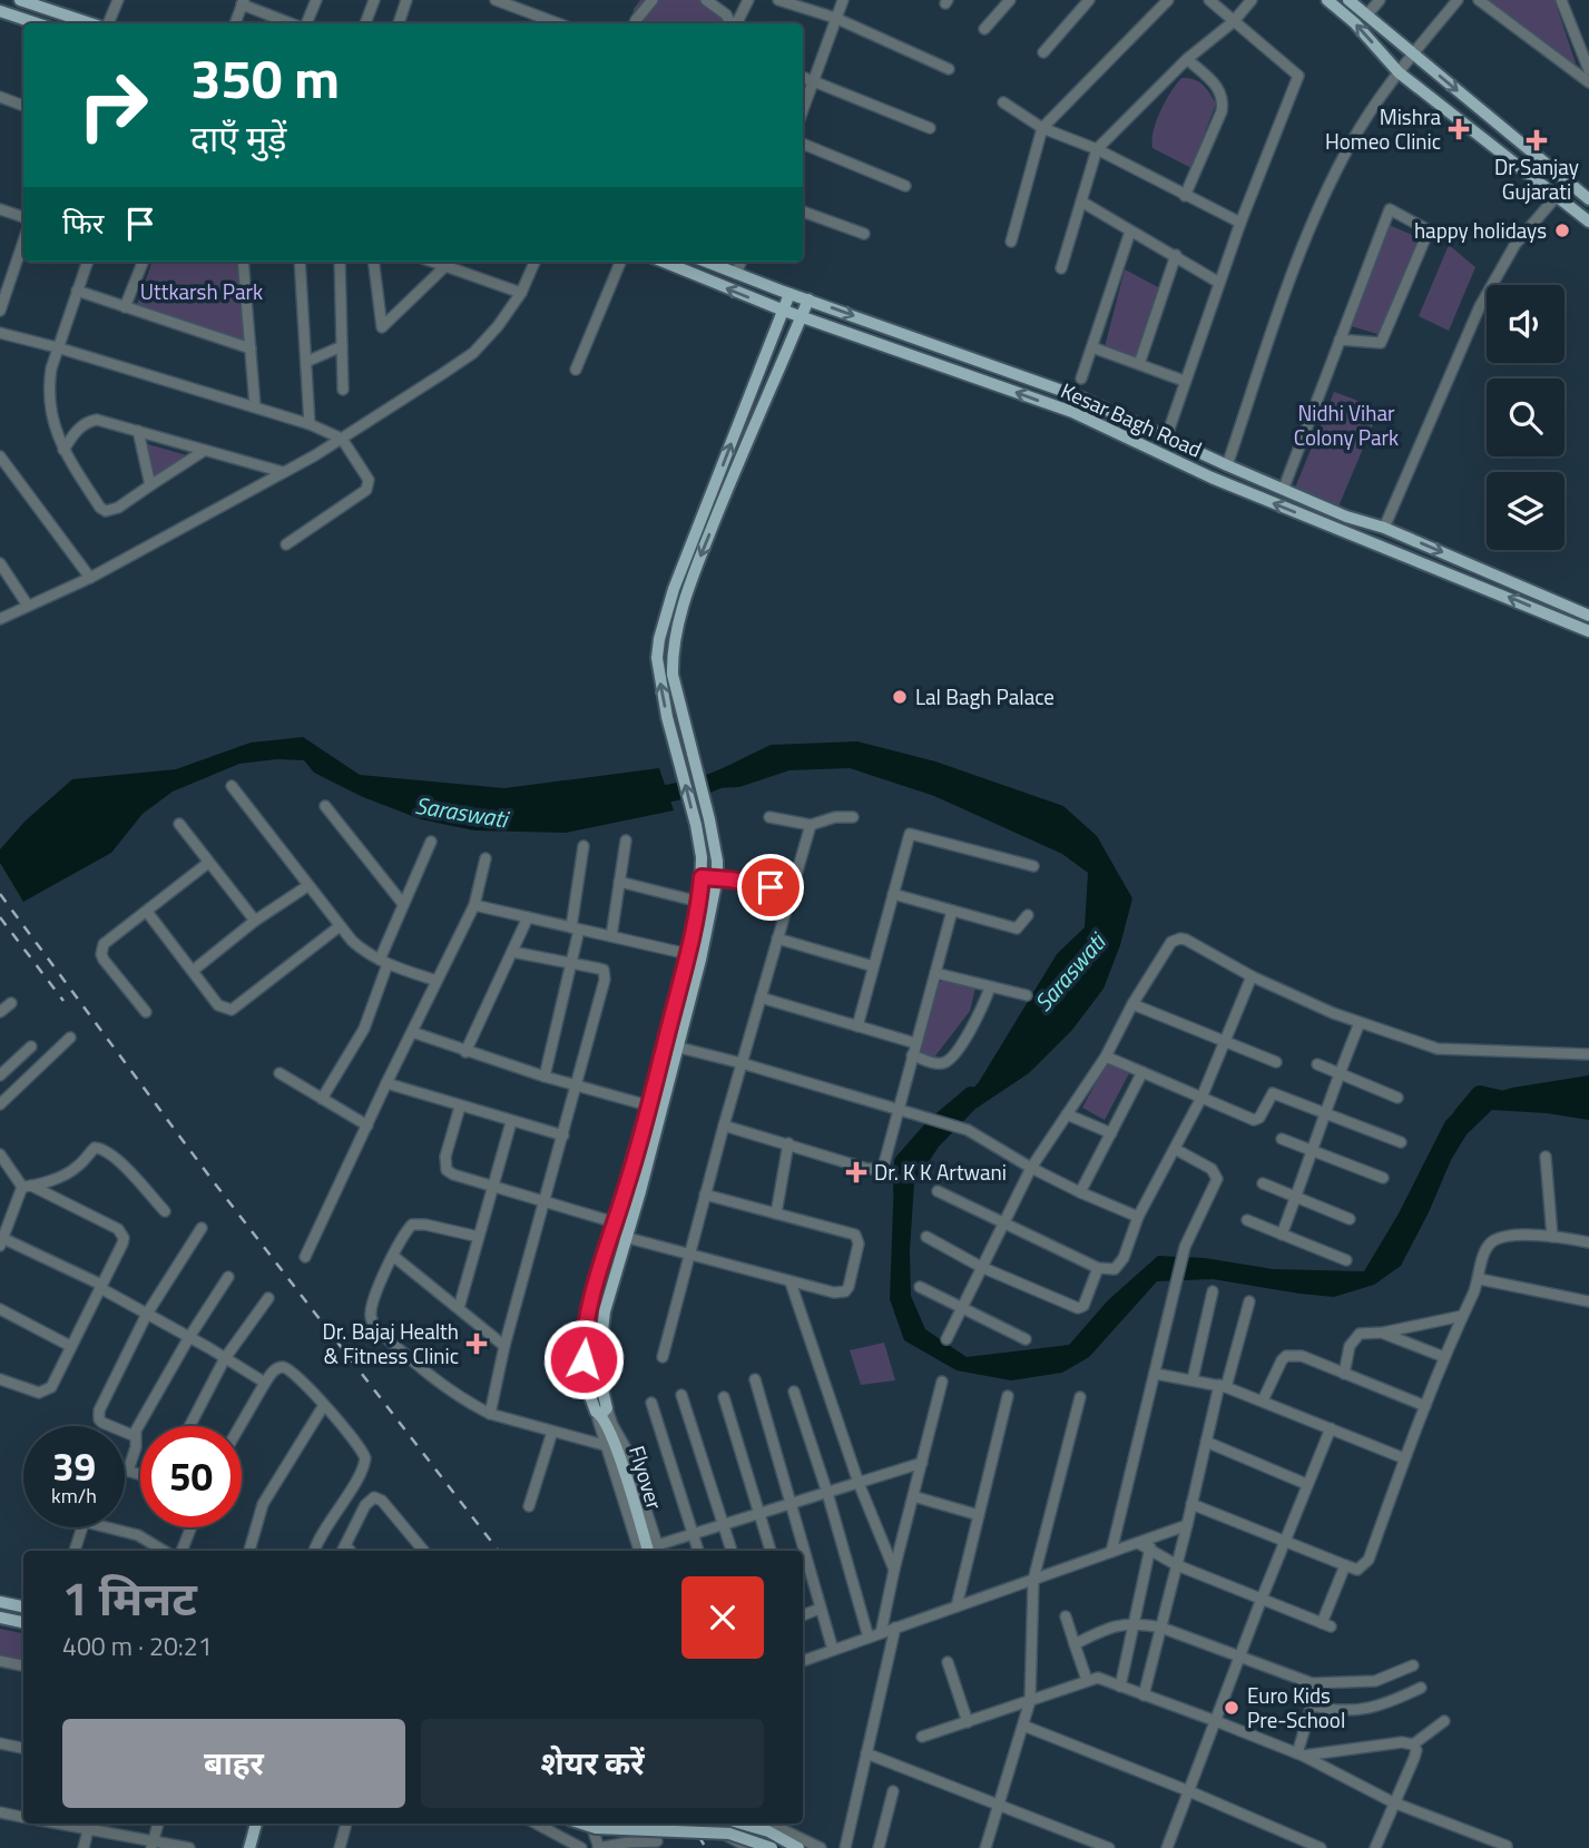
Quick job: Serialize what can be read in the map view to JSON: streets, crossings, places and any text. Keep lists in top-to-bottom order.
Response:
{
  "streets": {
    "main road": ["Kesar Bagh Road", "Flyover"]
  },
  "water": ["Saraswati"],
  "parks": ["Uttkarsh Park", "Nidhi Vihar Colony Park"],
  "places": {
    "health": [
      "Mishra Homeo Clinic",
      "Dr Sanjay Gujarati",
      "Dr. K K Artwani",
      "Dr. Bajaj Health & Fitness Clinic"
    ],
    "other": ["happy holidays", "Lal Bagh Palace", "Euro Kids Pre-School"]
  },
  "page": {
    "turn": ["350 m", "दाएँ मुड़ें"],
    "then": "फिर",
    "speed": "39 km/h",
    "limit": "50",
    "heading": ["1 मिनट", "400 m · 20:21"],
    "buttons": ["बाहर", "शेयर करें"]
  }
}
